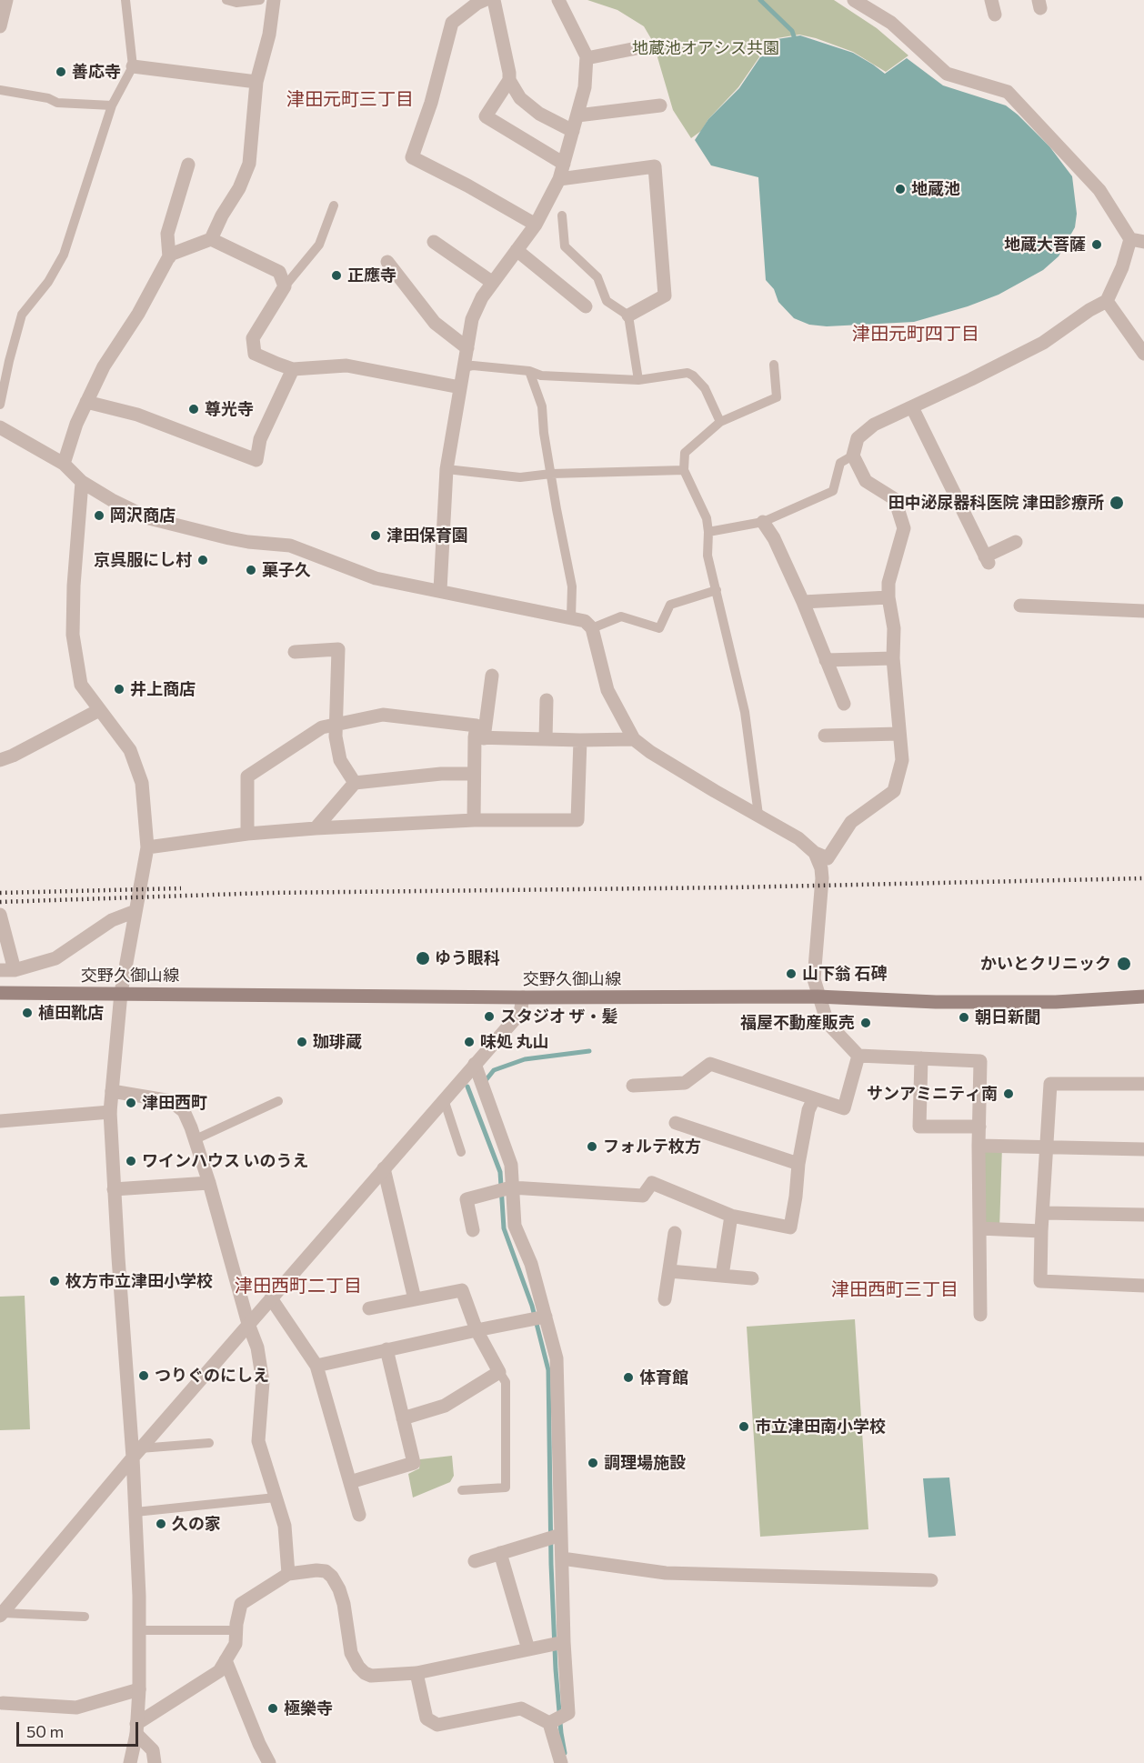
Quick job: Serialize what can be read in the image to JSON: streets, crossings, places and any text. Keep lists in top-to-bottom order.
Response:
{
  "streets": {
    "main road": ["交野久御山線"]
  },
  "districts": [
    "津田元町三丁目",
    "津田元町四丁目",
    "津田西町二丁目",
    "津田西町三丁目"
  ],
  "parks": ["地蔵池オアシス共園"],
  "places": [
    "善応寺",
    "地蔵池",
    "地蔵大菩薩",
    "正應寺",
    "尊光寺",
    "田中泌尿器科医院 津田診療所",
    "岡沢商店",
    "津田保育園",
    "京呉服にし村",
    "菓子久",
    "井上商店",
    "ゆう眼科",
    "かいとクリニック",
    "山下翁 石碑",
    "植田靴店",
    "スタジオ ザ・髪",
    "朝日新聞",
    "福屋不動産販売",
    "珈琲蔵",
    "味処 丸山",
    "サンアミニティ南",
    "津田西町",
    "フォルテ枚方",
    "ワインハウス いのうえ",
    "枚方市立津田小学校",
    "つりぐのにしえ",
    "体育館",
    "市立津田南小学校",
    "調理場施設",
    "久の家",
    "極樂寺"
  ],
  "scale_bar": "50 m"
}
